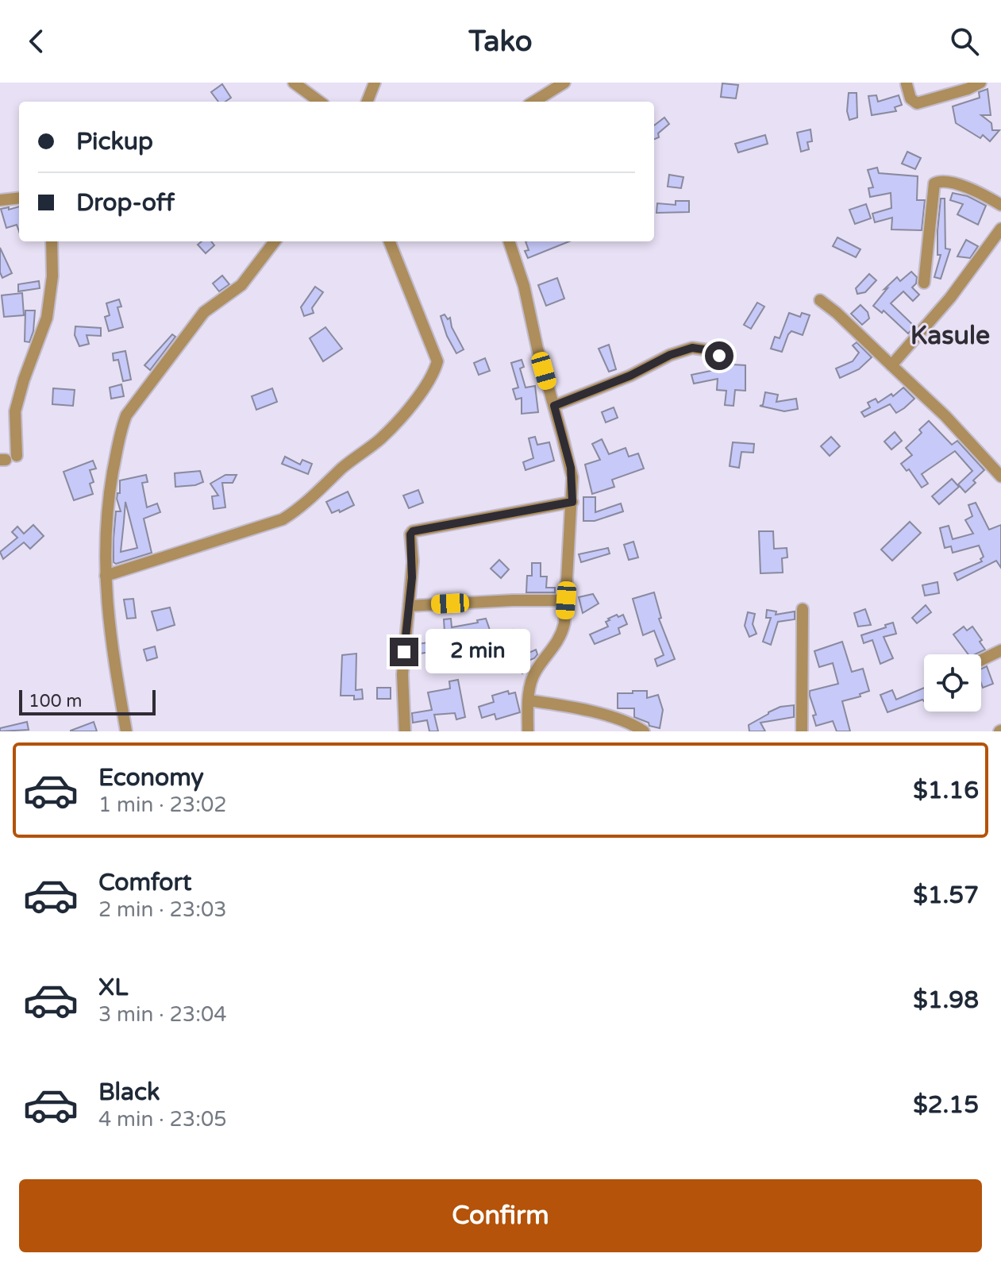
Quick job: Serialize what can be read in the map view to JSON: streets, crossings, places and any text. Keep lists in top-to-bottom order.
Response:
{
  "districts": ["Kasule"],
  "scale_bar": "100 m",
  "page": {
    "header": "Tako",
    "banner": ["Pickup", "Drop-off"],
    "bubble": "2 min",
    "scale": "100 m",
    "list": [
      {
        "name": "Economy",
        "note": "1 min · 23:02",
        "value": "$1.16"
      },
      {
        "name": "Comfort",
        "note": "2 min · 23:03",
        "value": "$1.57"
      },
      {
        "name": "XL",
        "note": "3 min · 23:04",
        "value": "$1.98"
      },
      {
        "name": "Black",
        "note": "4 min · 23:05",
        "value": "$2.15"
      }
    ],
    "buttons": "Confirm"
  }
}
